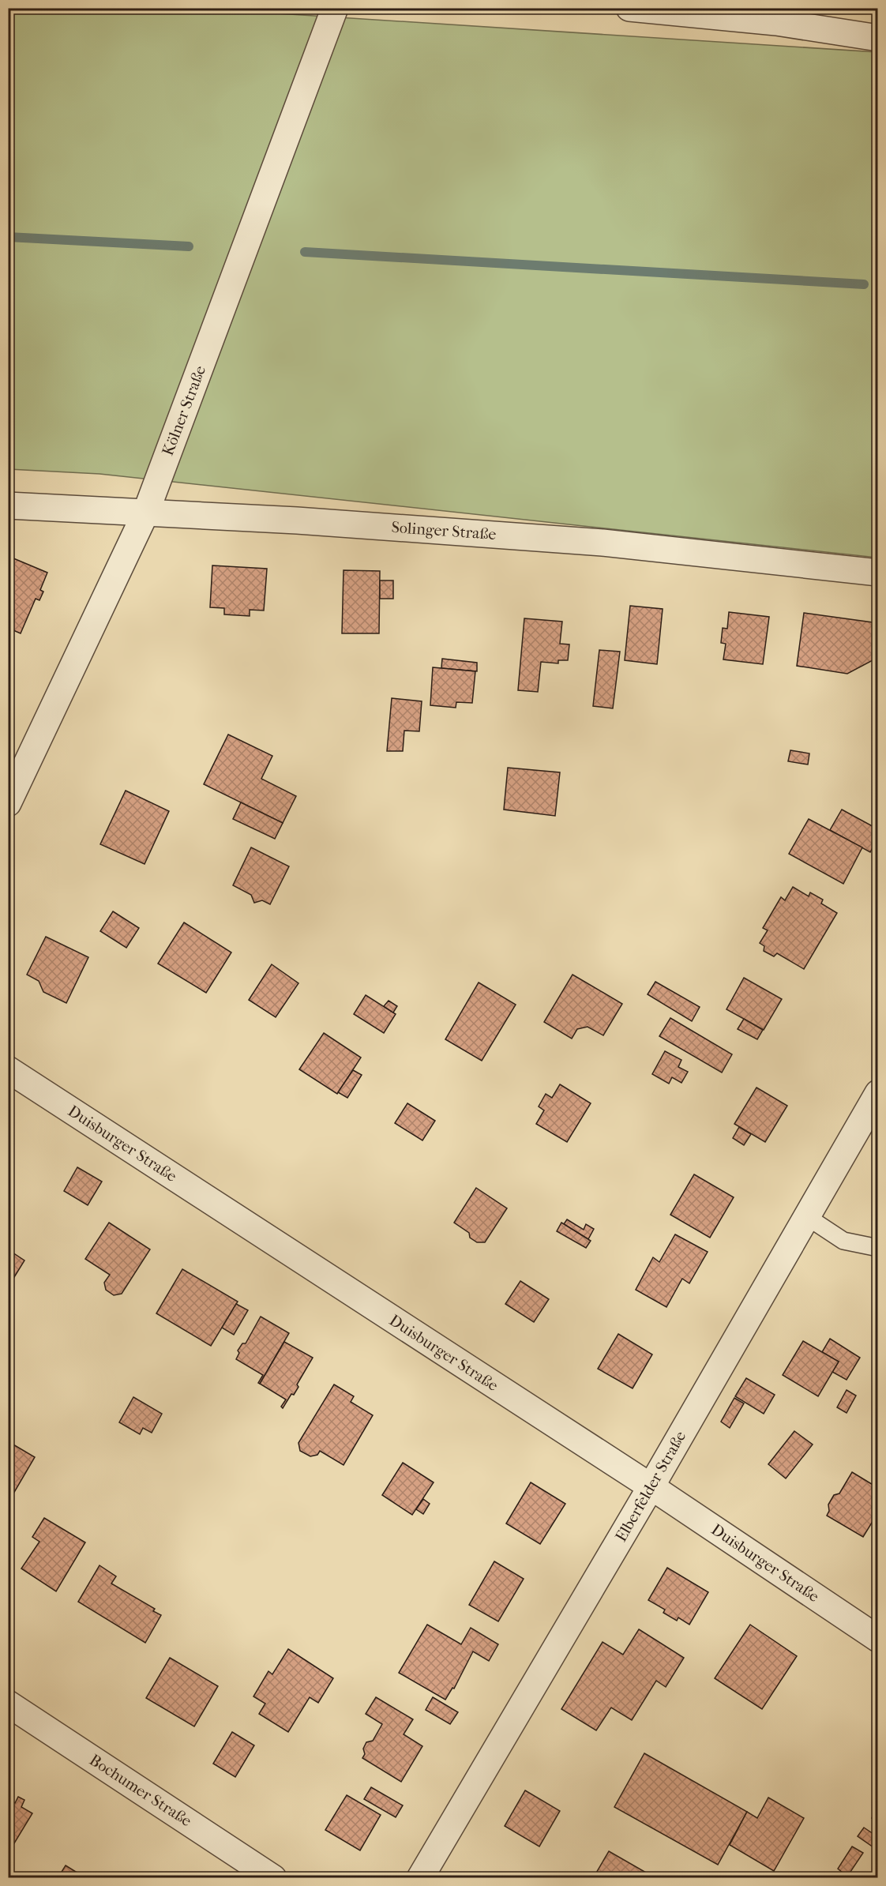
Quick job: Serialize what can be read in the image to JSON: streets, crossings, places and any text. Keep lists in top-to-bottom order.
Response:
{
  "streets": {
    "street": [
      "Kölner Straße",
      "Solinger Straße",
      "Duisburger Straße",
      "Elberfelder Straße",
      "Bochumer Straße"
    ]
  },
  "crossings": [
    ["Kölner Straße", "Solinger Straße"],
    ["Duisburger Straße", "Elberfelder Straße"]
  ]
}
